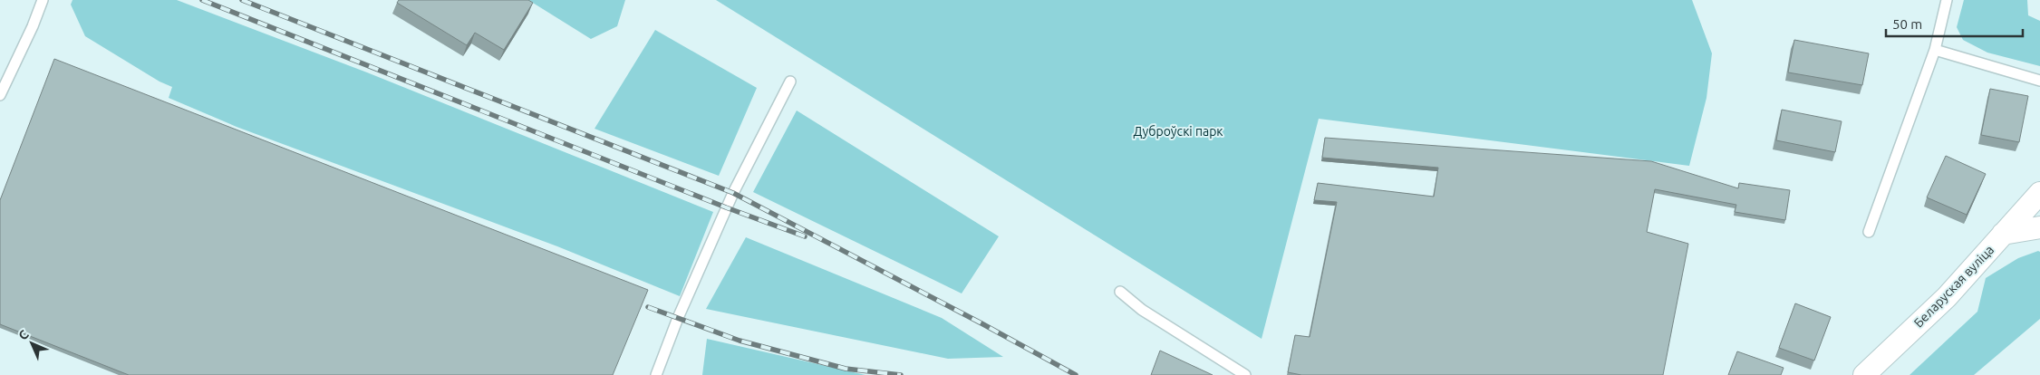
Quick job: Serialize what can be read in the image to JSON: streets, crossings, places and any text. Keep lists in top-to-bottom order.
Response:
{
  "streets": {
    "street": ["Беларуская вуліца"]
  },
  "parks": ["Дуброўскі парк"],
  "scale_bar": "50 m",
  "north": "top left"
}
